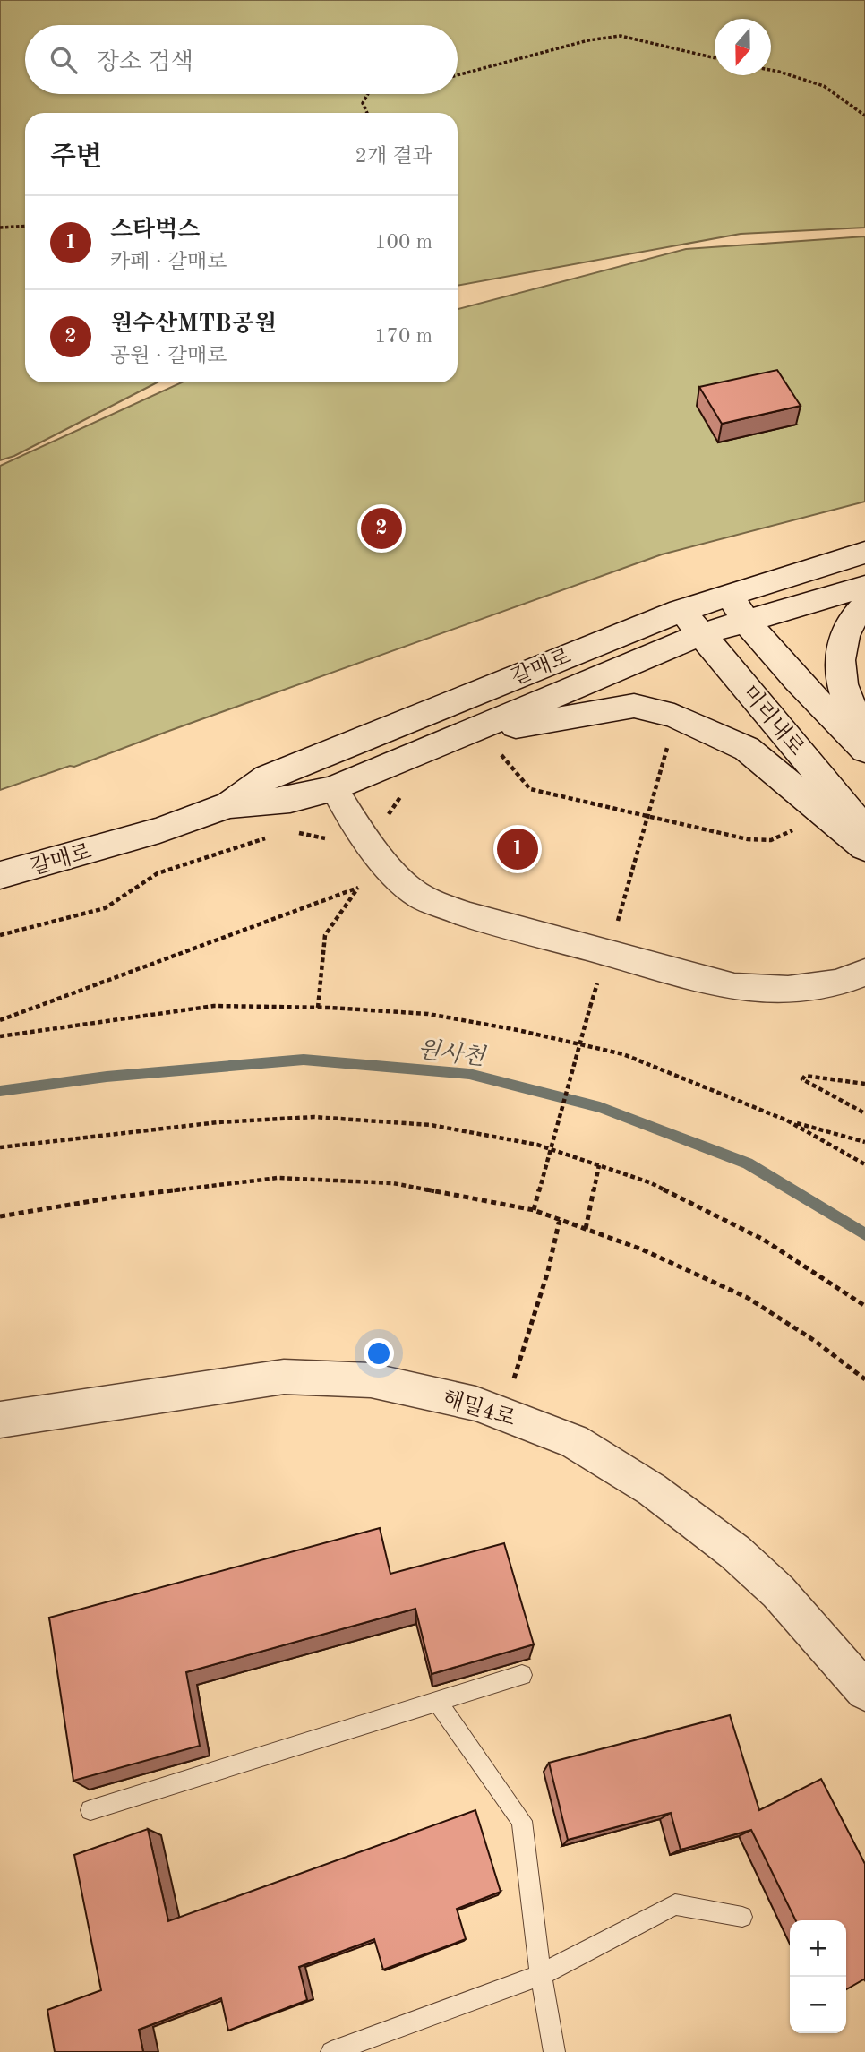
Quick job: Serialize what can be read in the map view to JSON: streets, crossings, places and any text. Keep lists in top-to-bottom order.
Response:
{
  "streets": {
    "street": ["갈매로", "미리내로", "해밀4로"]
  },
  "crossings": [
    ["갈매로", "미리내로"]
  ],
  "water": ["원사천"],
  "north": "bottom",
  "page": {
    "search": "장소 검색",
    "heading": ["주변", "2개 결과"],
    "list": [
      {
        "mark": "1",
        "name": "스타벅스",
        "note": "카페 · 갈매로",
        "value": "100 m"
      },
      {
        "mark": "2",
        "name": "원수산MTB공원",
        "note": "공원 · 갈매로",
        "value": "170 m"
      }
    ],
    "pins": ["2", "1"],
    "map_buttons": ["+", "−"]
  }
}
